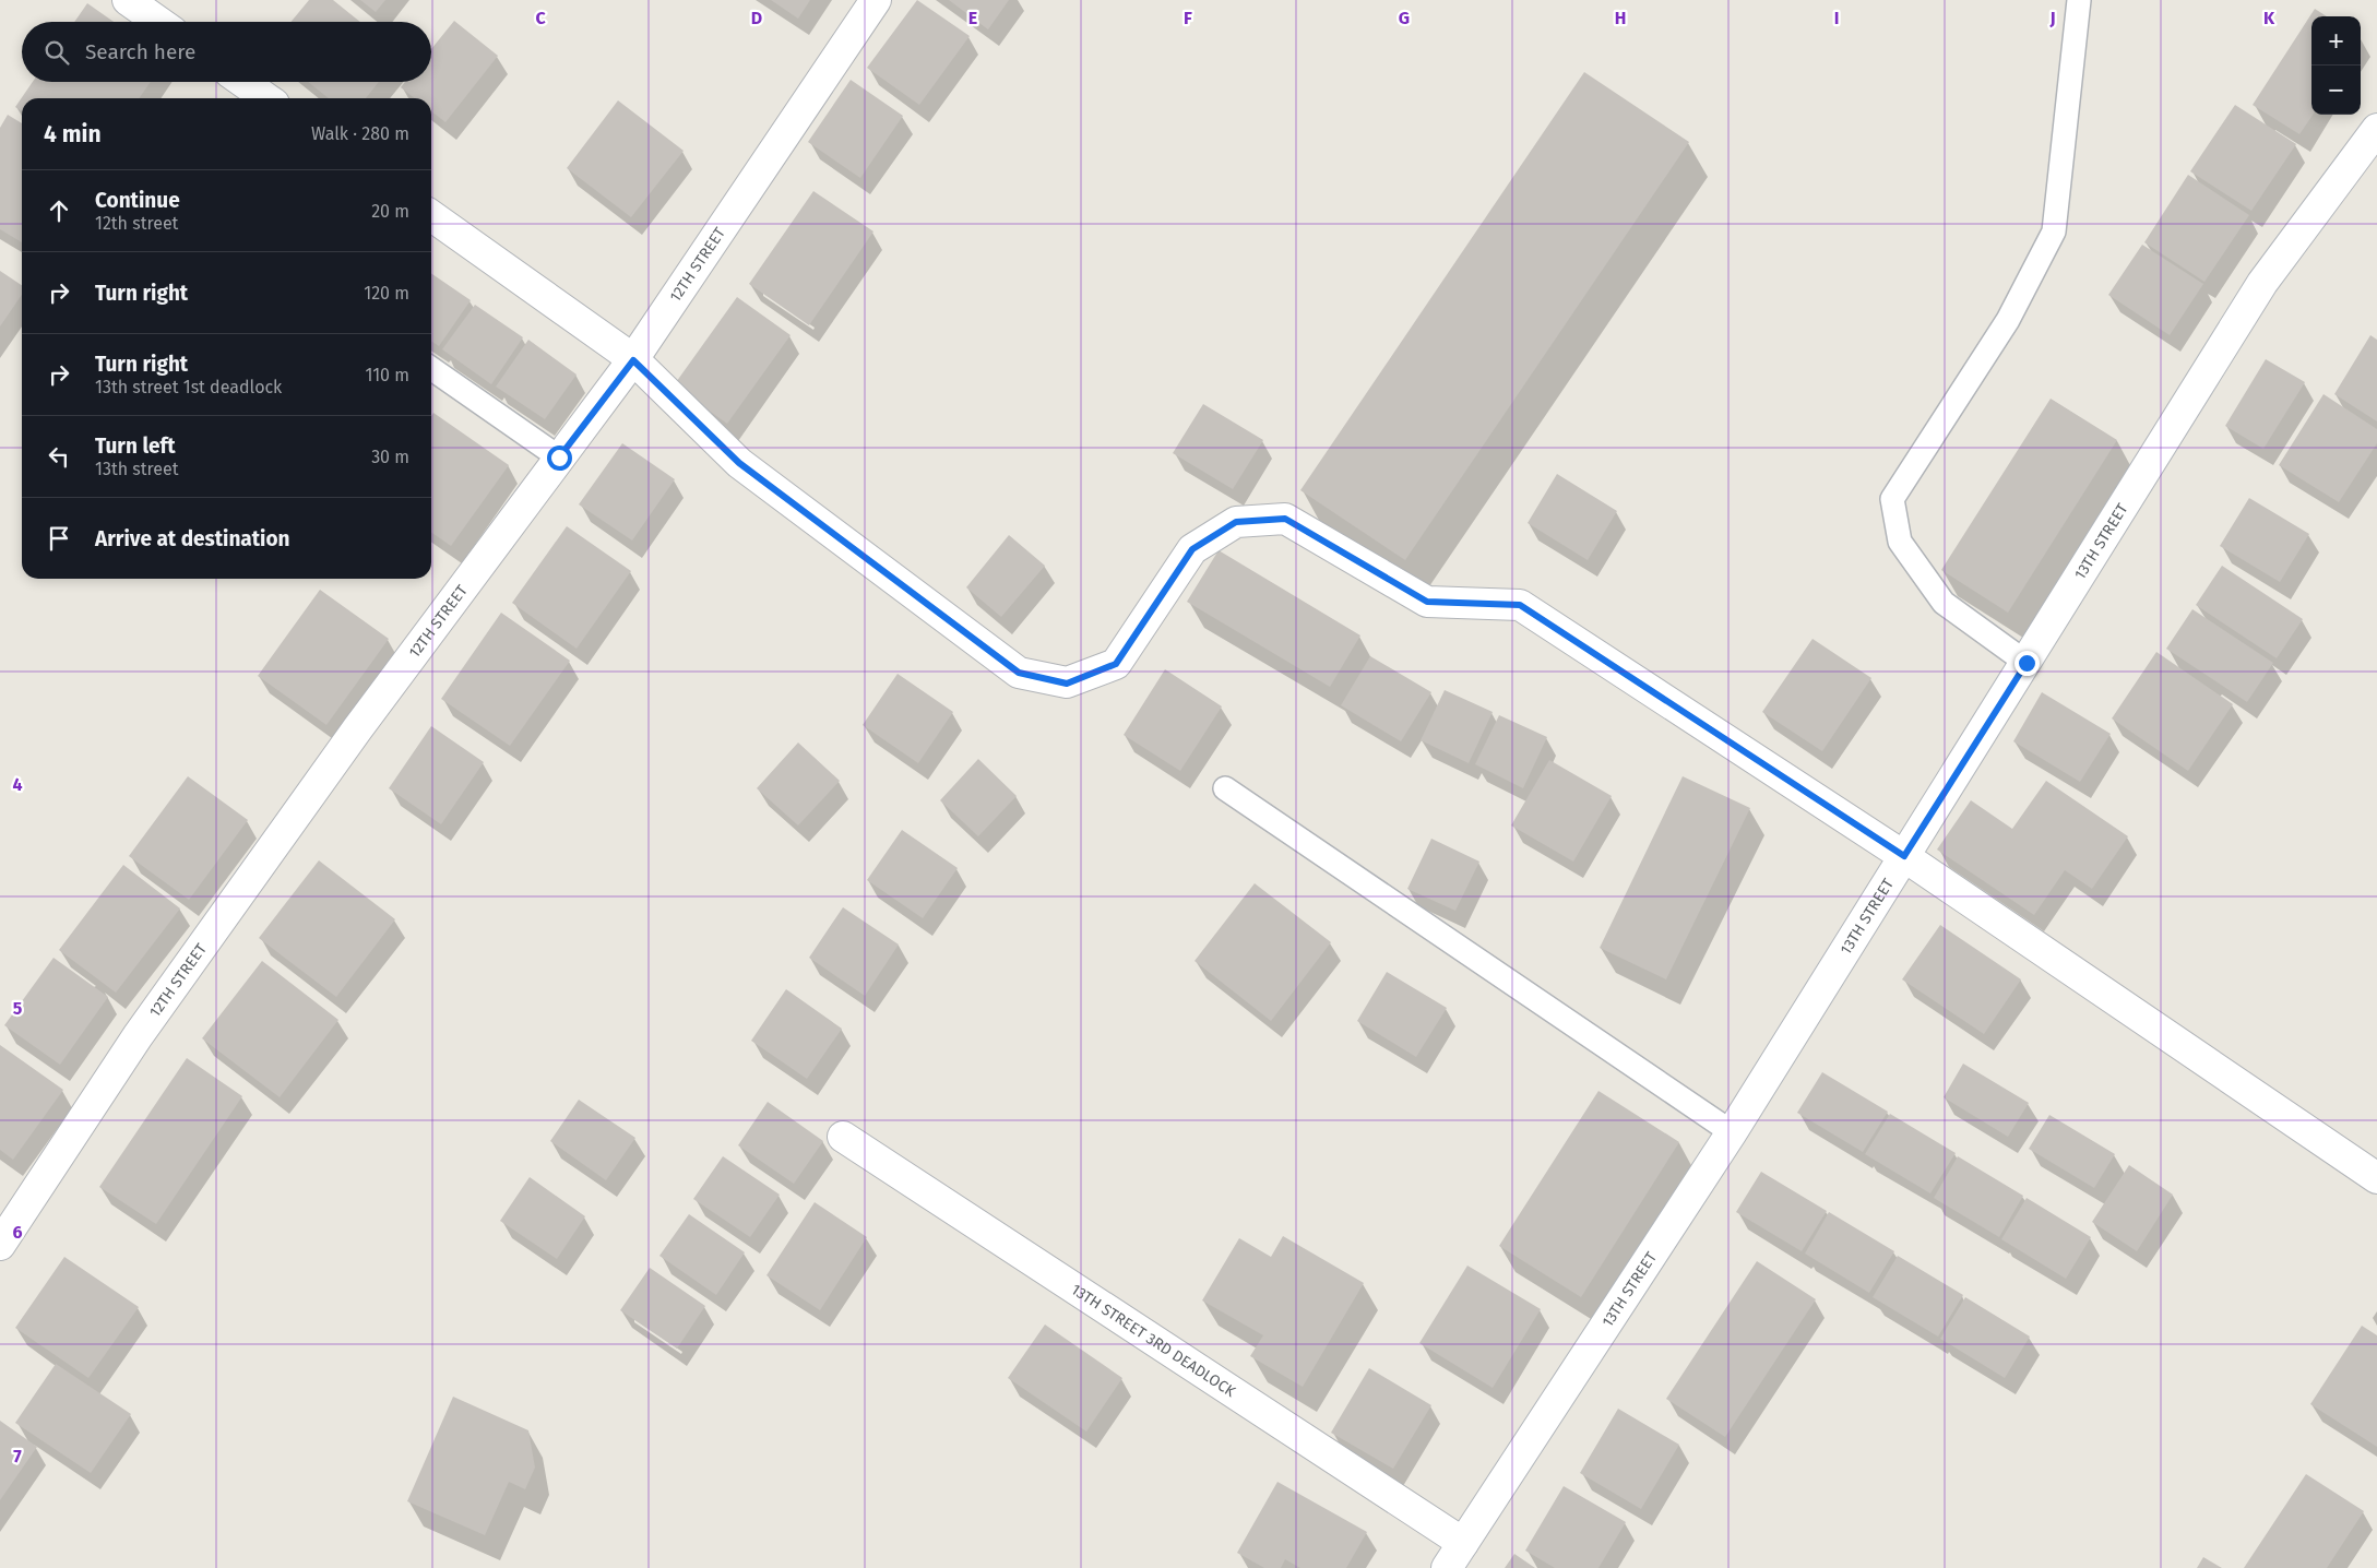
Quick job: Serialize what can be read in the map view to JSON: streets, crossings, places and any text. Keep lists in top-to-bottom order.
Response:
{
  "streets": {
    "street": ["12TH STREET", "13TH STREET", "13TH STREET 3RD DEADLOCK"]
  },
  "crossings": [
    ["13TH STREET", "13TH STREET 3RD DEADLOCK"]
  ],
  "page": {
    "map_buttons": ["+", "−"],
    "search": "Search here",
    "heading": ["4 min", "Walk · 280 m"],
    "list": [
      ["Continue", "12th street", "20 m"],
      ["Turn right", "120 m"],
      ["Turn right", "13th street 1st deadlock", "110 m"],
      ["Turn left", "13th street", "30 m"],
      "Arrive at destination"
    ]
  },
  "grid": {
    "columns": [
      "C",
      "D",
      "E",
      "F",
      "G",
      "H",
      "I",
      "J",
      "K"
    ],
    "rows": [
      "4",
      "5",
      "6",
      "7"
    ]
  }
}
